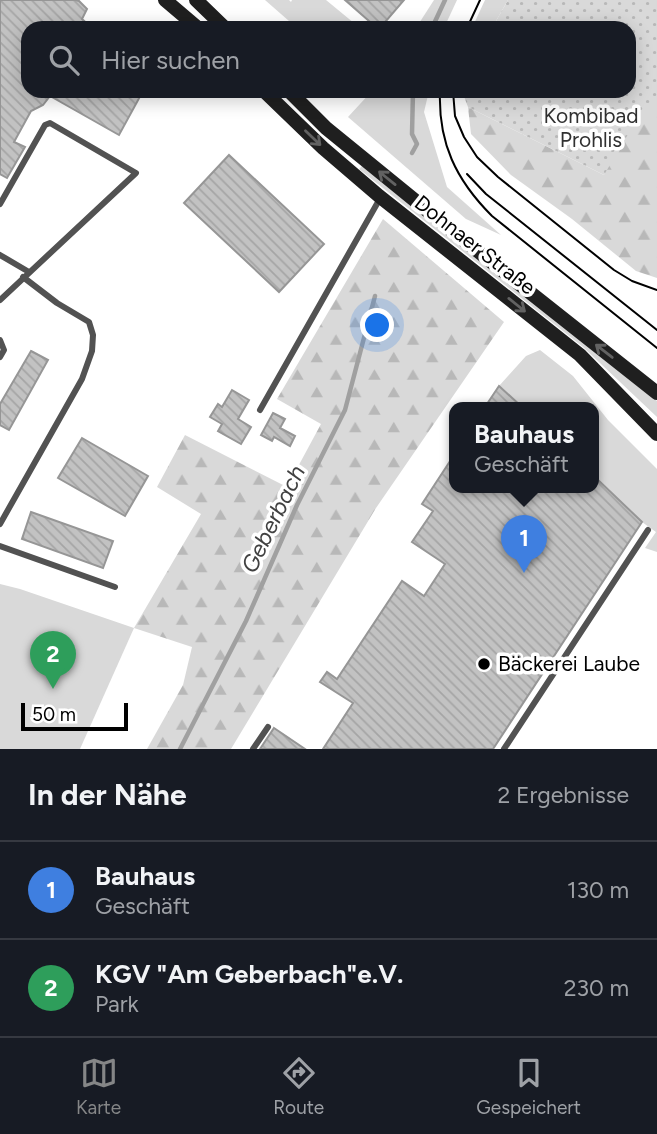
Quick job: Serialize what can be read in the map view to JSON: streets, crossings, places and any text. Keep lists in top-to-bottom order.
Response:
{
  "streets": {
    "main road": ["Dohnaer Straße"]
  },
  "water": ["Geberbach"],
  "parks": ["Kombibad Prohlis"],
  "places": ["Bäckerei Laube"],
  "scale_bar": "50 m",
  "page": {
    "search": "Hier suchen",
    "popup": ["Bauhaus", "Geschäft"],
    "pins": ["1", "2"],
    "scale": "50 m",
    "heading": ["In der Nähe", "2 Ergebnisse"],
    "list": [
      {
        "mark": "1",
        "name": "Bauhaus",
        "note": "Geschäft",
        "value": "130 m"
      },
      {
        "mark": "2",
        "name": "KGV \"Am Geberbach\"e.V.",
        "note": "Park",
        "value": "230 m"
      }
    ],
    "nav": ["Karte", "Route", "Gespeichert"]
  }
}
